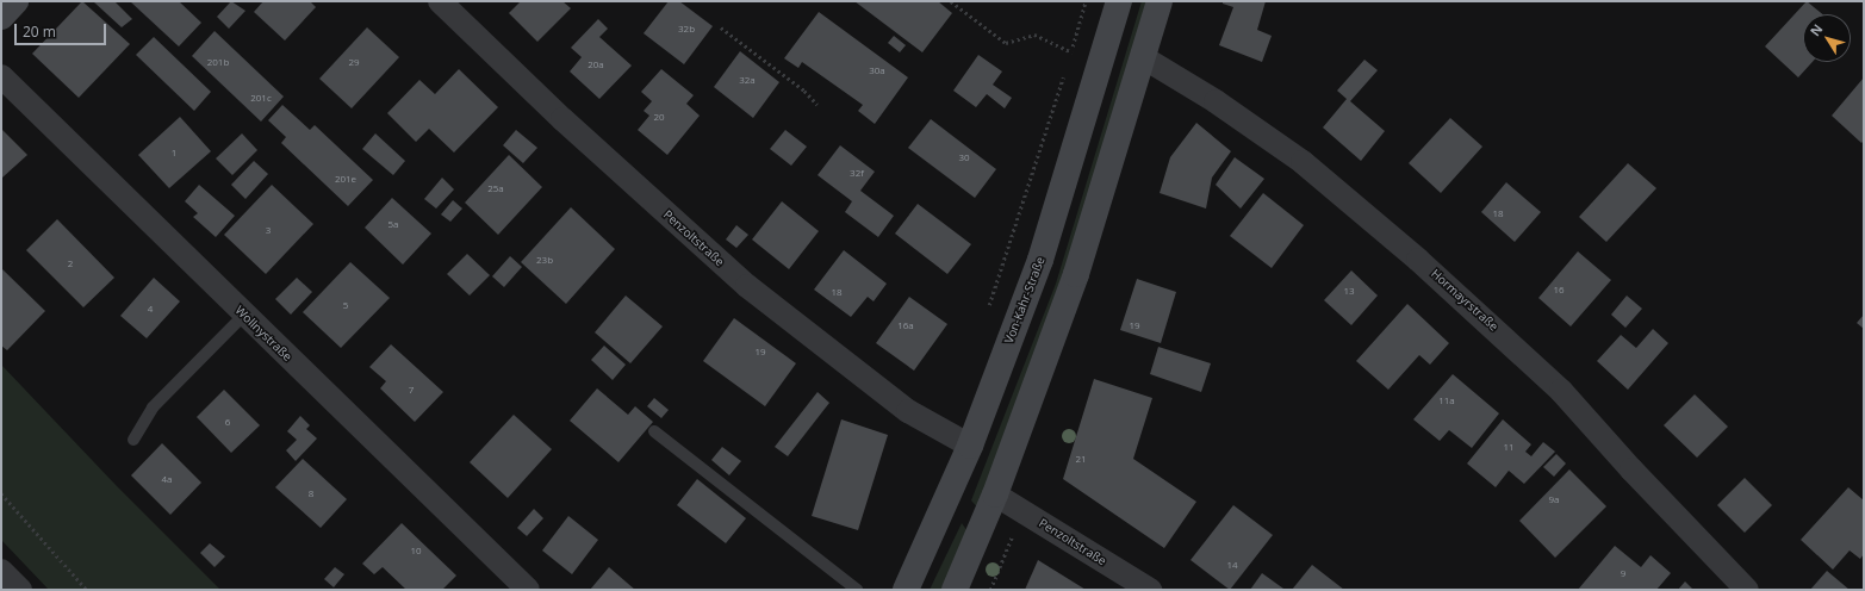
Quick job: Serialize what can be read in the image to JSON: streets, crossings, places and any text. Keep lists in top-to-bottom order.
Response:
{
  "streets": {
    "main road": ["Von-Kahr-Straße"],
    "street": ["Penzoltstraße", "Hormayrstraße", "Wollnystraße"]
  },
  "crossings": [
    ["Penzoltstraße", "Von-Kahr-Straße"]
  ],
  "house_numbers": [
    "32b",
    "201b",
    "29",
    "20a",
    "30a",
    "32a",
    "201c",
    "20",
    "1",
    "30",
    "32f",
    "201e",
    "25a",
    "18",
    "5a",
    "3",
    "23b",
    "2",
    "16",
    "13",
    "18",
    "5",
    "4",
    "16a",
    "19",
    "19",
    "7",
    "11a",
    "6",
    "11",
    "21",
    "4a",
    "8",
    "9a",
    "10",
    "14",
    "9"
  ],
  "scale_bar": "20 m",
  "north": "top left"
}
